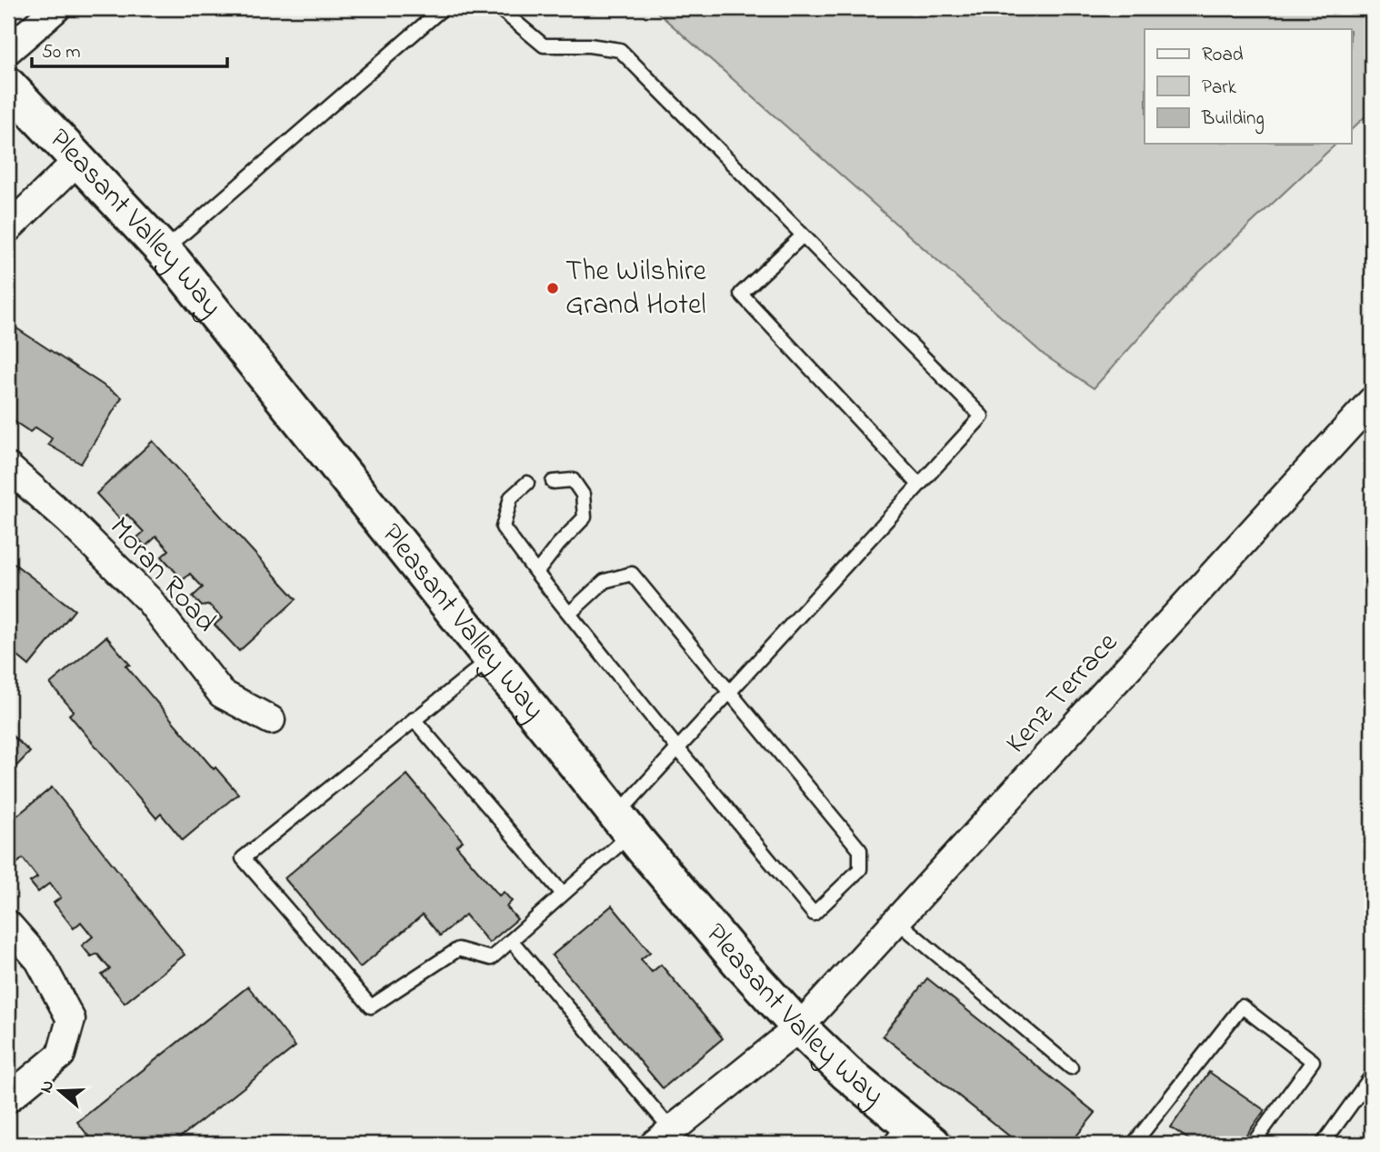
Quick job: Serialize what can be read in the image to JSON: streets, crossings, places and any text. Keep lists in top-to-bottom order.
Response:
{
  "streets": {
    "main road": ["Pleasant Valley Way"],
    "street": ["Moran Road", "Kenz Terrace"]
  },
  "crossings": [
    ["Pleasant Valley Way", "Kenz Terrace"]
  ],
  "places": ["The Wilshire Grand Hotel"],
  "legend": ["Road", "Park", "Building"],
  "scale_bar": "50 m",
  "north": "left"
}
